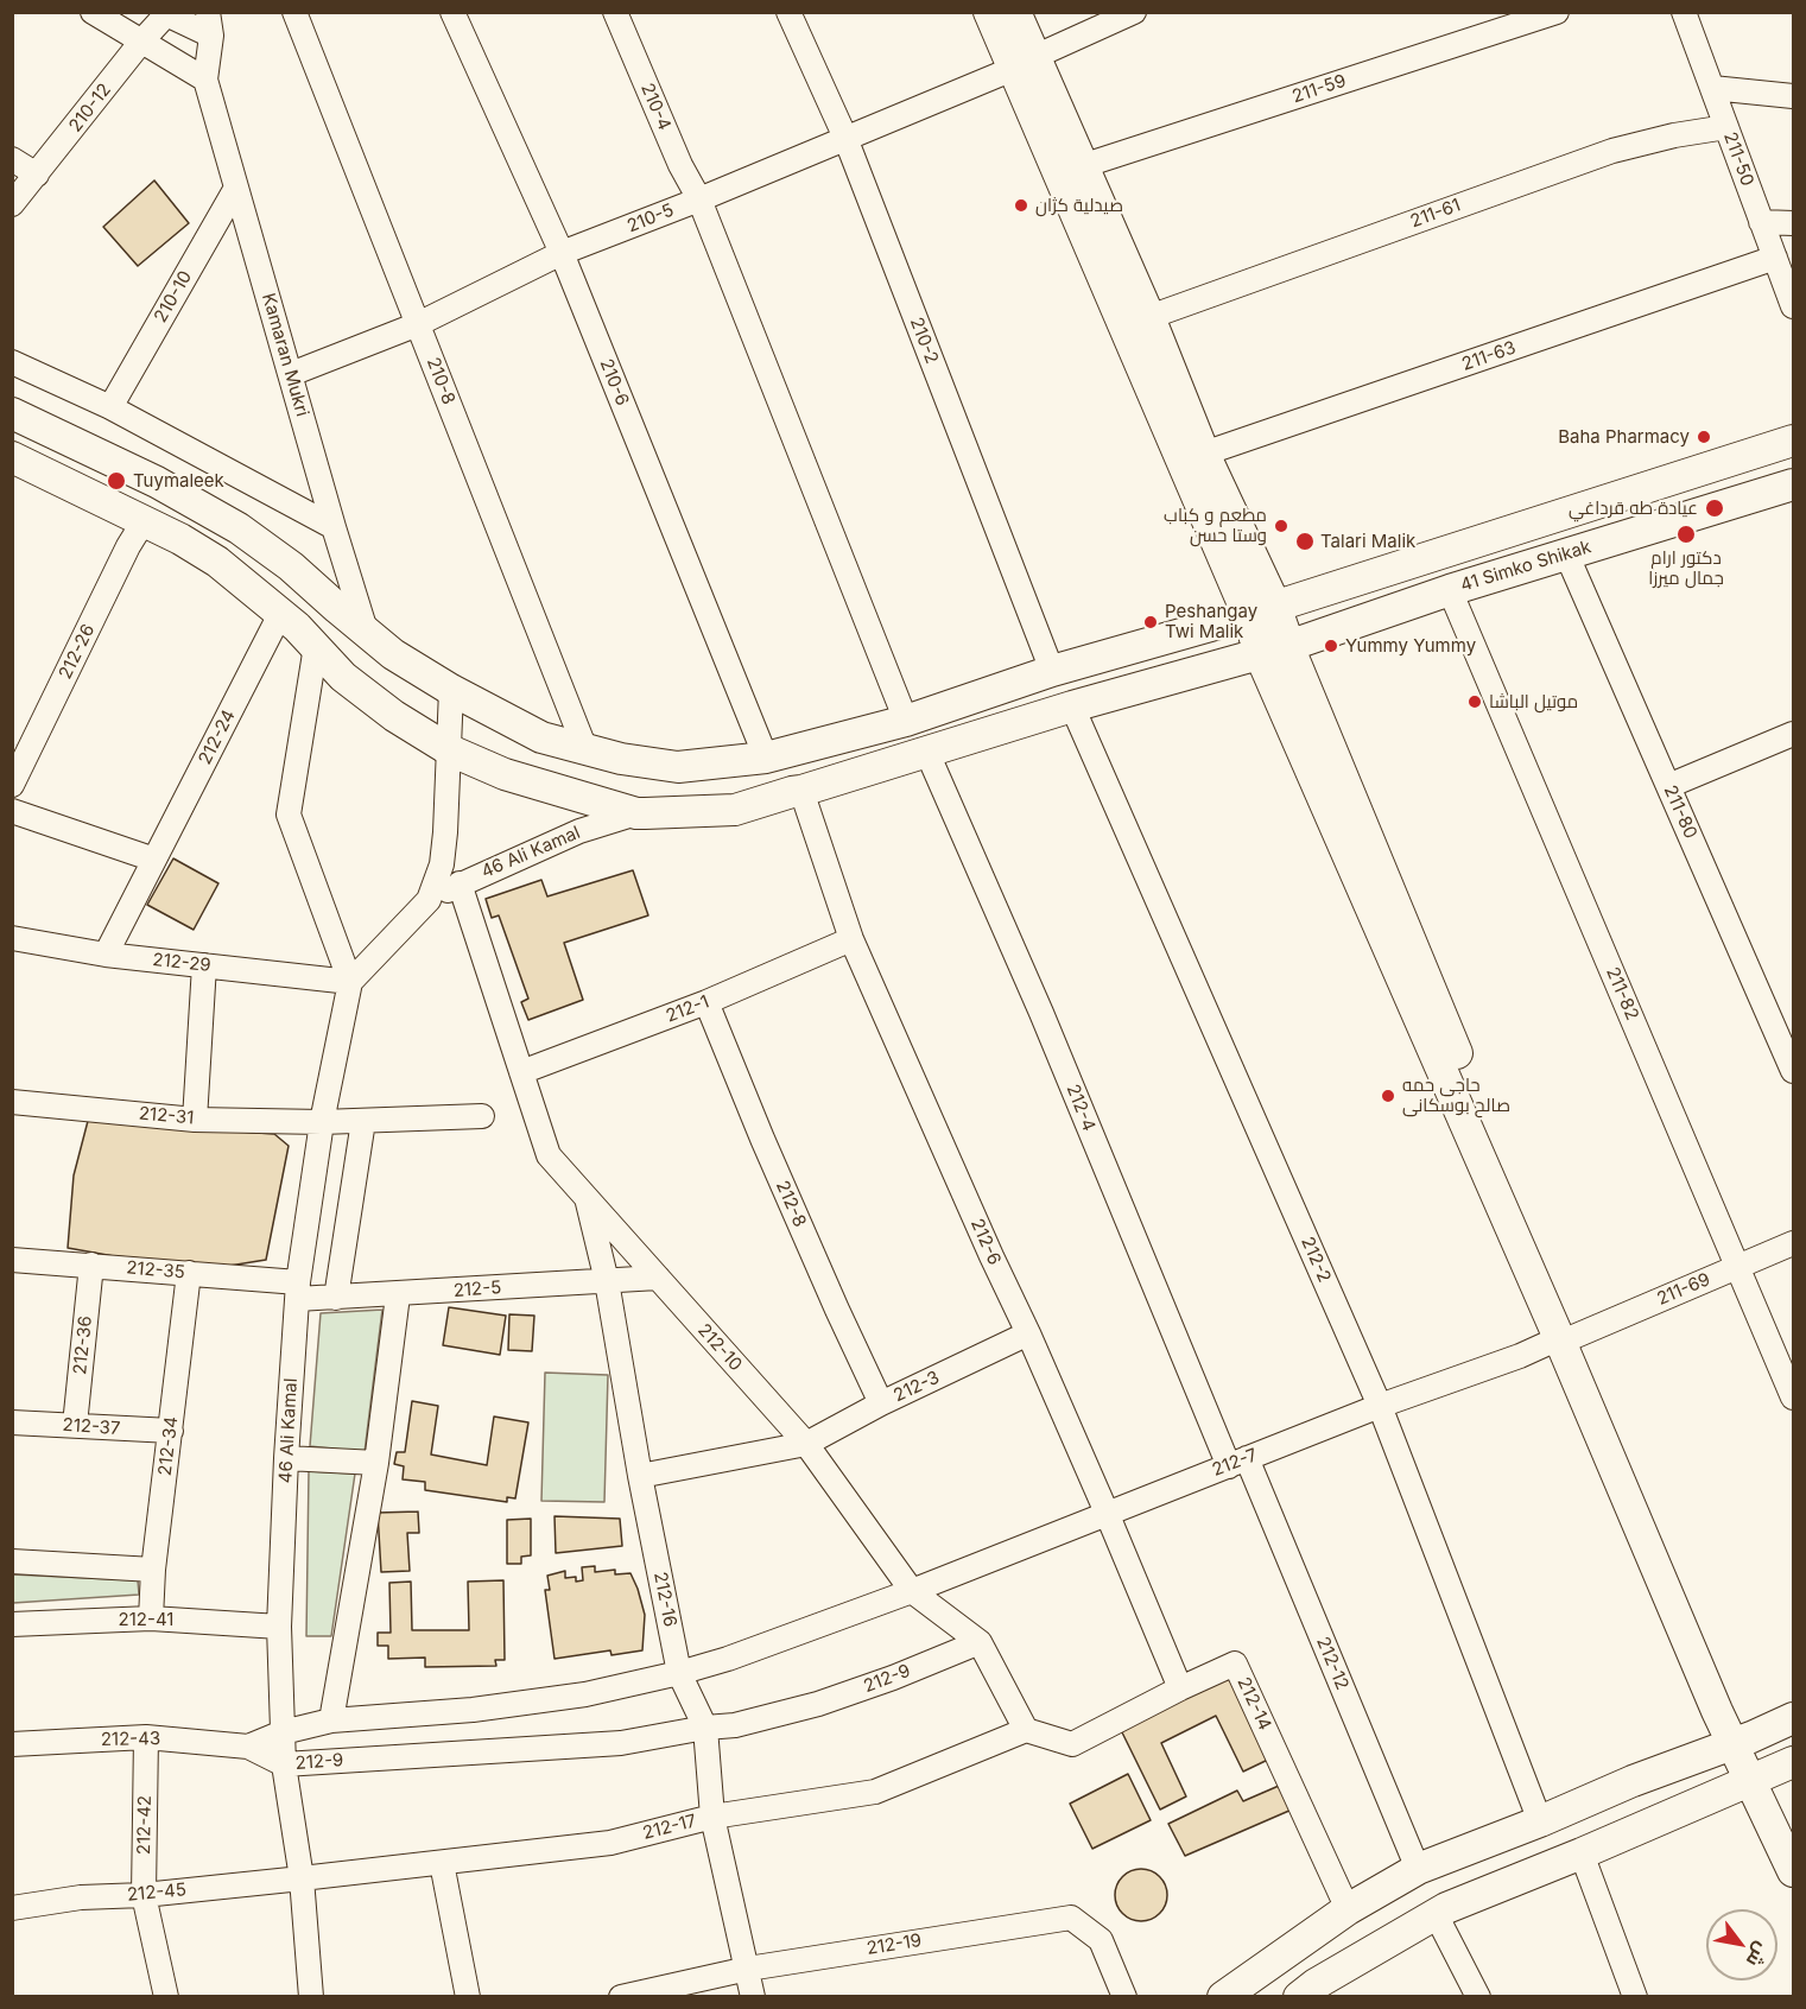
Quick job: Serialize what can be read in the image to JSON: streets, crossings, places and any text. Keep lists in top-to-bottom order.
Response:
{
  "streets": {
    "main road": ["41 Simko Shikak"],
    "street": [
      "211-59",
      "210-4",
      "210-12",
      "211-50",
      "211-61",
      "210-5",
      "210-10",
      "210-2",
      "Kamaran Mukri",
      "211-63",
      "210-8",
      "210-6",
      "212-26",
      "212-24",
      "211-80",
      "46 Ali Kamal",
      "212-29",
      "211-82",
      "212-1",
      "212-4",
      "212-31",
      "212-8",
      "212-6",
      "212-2",
      "212-35",
      "212-5",
      "211-69",
      "212-36",
      "212-10",
      "212-3",
      "212-37",
      "212-34",
      "212-7",
      "212-16",
      "212-41",
      "212-12",
      "212-9",
      "212-14",
      "212-43",
      "212-42",
      "212-17",
      "212-45",
      "212-19"
    ]
  },
  "crossings": [
    ["210-4", "210-5"],
    ["211-50", "211-61"],
    ["211-50", "211-63"],
    ["210-5", "210-2"],
    ["210-5", "Kamaran Mukri"],
    ["210-5", "210-8"],
    ["210-5", "210-6"],
    ["210-10", "Kamaran Mukri"],
    ["41 Simko Shikak", "212-26"],
    ["41 Simko Shikak", "212-24"],
    ["41 Simko Shikak", "211-80"],
    ["41 Simko Shikak", "46 Ali Kamal"],
    ["41 Simko Shikak", "211-82"],
    ["41 Simko Shikak", "212-4"],
    ["41 Simko Shikak", "212-6"],
    ["41 Simko Shikak", "212-2"],
    ["212-24", "212-29"],
    ["46 Ali Kamal", "212-29"],
    ["46 Ali Kamal", "212-31"],
    ["46 Ali Kamal", "212-35"],
    ["46 Ali Kamal", "212-5"],
    ["46 Ali Kamal", "212-10"],
    ["46 Ali Kamal", "212-41"],
    ["46 Ali Kamal", "212-9"],
    ["46 Ali Kamal", "212-17"],
    ["46 Ali Kamal", "212-45"],
    ["211-82", "211-69"],
    ["212-1", "212-8"],
    ["212-1", "212-6"],
    ["212-1", "212-10"],
    ["212-4", "212-7"],
    ["212-4", "212-12"],
    ["212-8", "212-3"],
    ["212-6", "212-3"],
    ["212-6", "212-7"],
    ["212-6", "212-14"],
    ["212-2", "212-7"],
    ["212-35", "212-5"],
    ["212-35", "212-36"],
    ["212-35", "212-34"],
    ["212-5", "212-10"],
    ["212-5", "212-16"],
    ["211-69", "212-7"],
    ["212-36", "212-37"],
    ["212-10", "212-3"],
    ["212-10", "212-7"],
    ["212-10", "212-16"],
    ["212-10", "212-9"],
    ["212-10", "212-14"],
    ["212-10", "212-17"],
    ["212-37", "212-34"],
    ["212-34", "212-41"],
    ["212-7", "212-12"],
    ["212-7", "212-9"],
    ["212-16", "212-9"],
    ["212-16", "212-17"],
    ["212-16", "212-19"],
    ["212-9", "212-43"],
    ["212-14", "212-17"],
    ["212-43", "212-42"],
    ["212-42", "212-45"],
    ["212-17", "212-45"]
  ],
  "places": [
    "صيدلية كژان",
    "Baha Pharmacy",
    "Tuymaleek",
    "عيادة طه قرداغي",
    "مطعم و کباب وستا حسن",
    "دكتور ارام جمال ميرزا",
    "Talari Malik",
    "Peshangay Twi Malik",
    "Yummy Yummy",
    "موتيل الباشا",
    "حاجی حمه صالح بوسکانی"
  ],
  "north": "bottom right"
}
